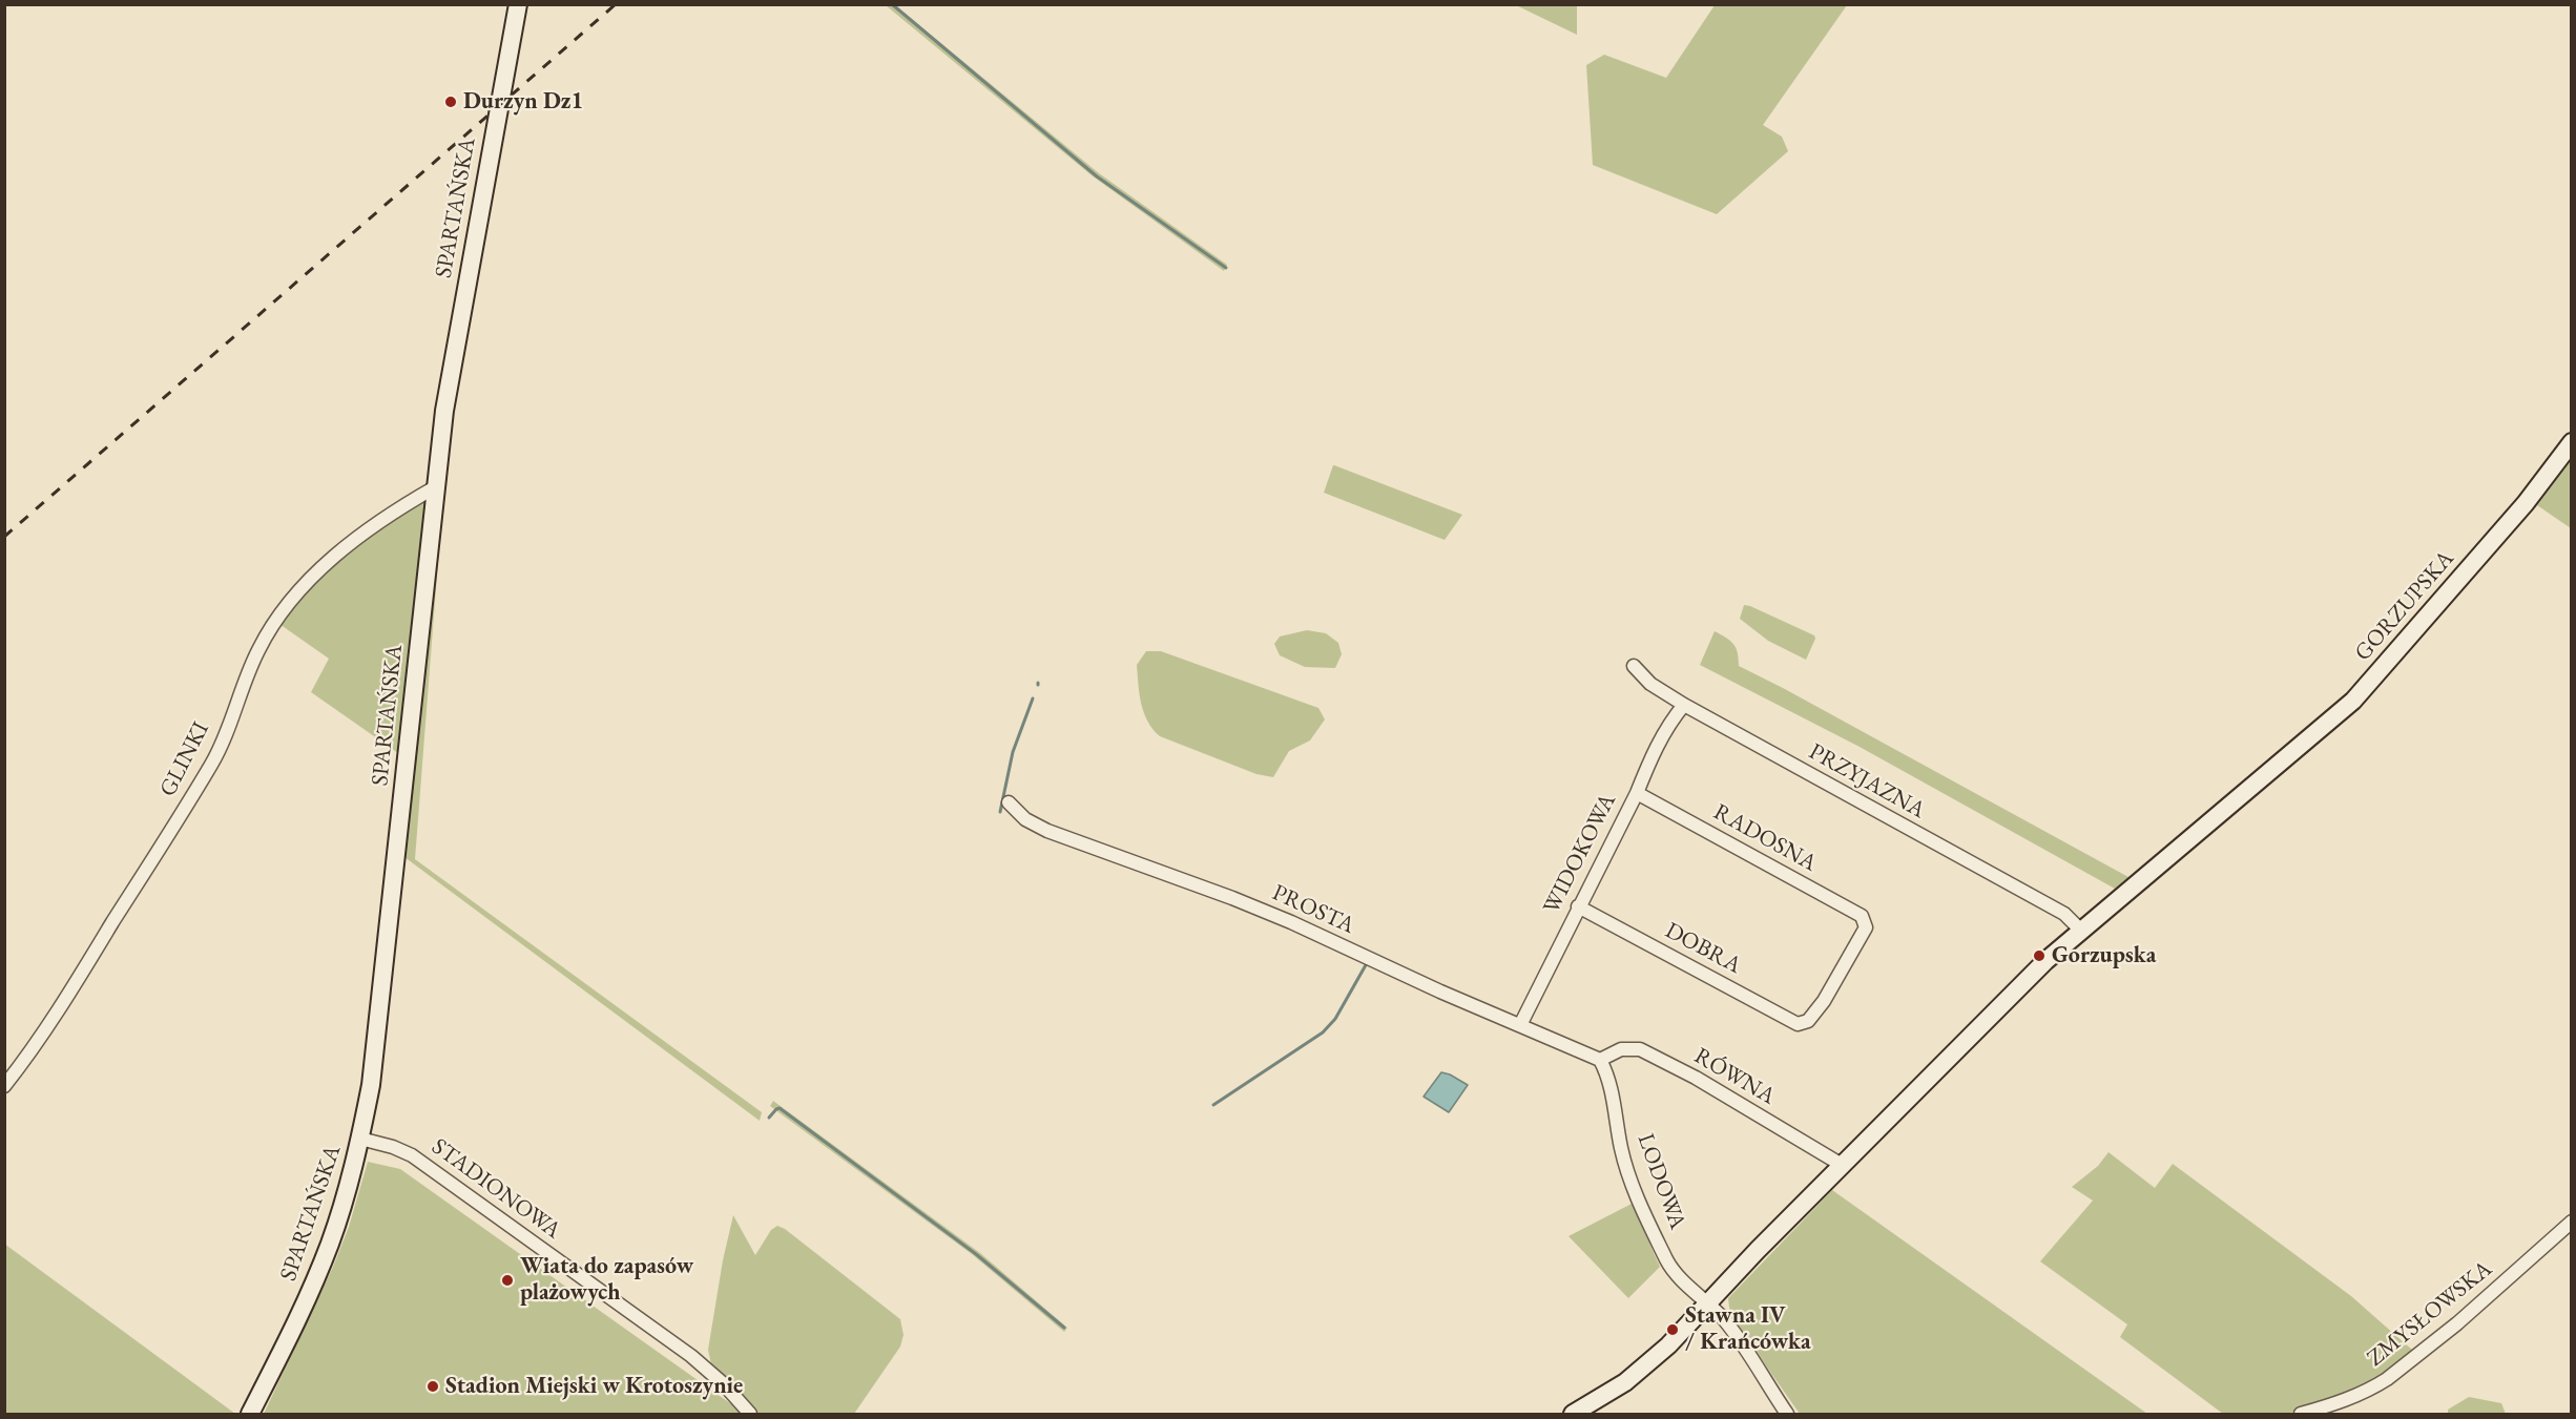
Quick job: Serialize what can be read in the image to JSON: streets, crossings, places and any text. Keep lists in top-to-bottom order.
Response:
{
  "streets": {
    "street": [
      "SPARTAŃSKA",
      "GORZUPSKA",
      "GLINKI",
      "PRZYJAZNA",
      "RADOSNA",
      "WIDOKOWA",
      "PROSTA",
      "DOBRA",
      "RÓWNA",
      "LODOWA",
      "STADIONOWA",
      "ZMYSŁOWSKA"
    ]
  },
  "crossings": [
    ["SPARTAŃSKA", "GLINKI"],
    ["SPARTAŃSKA", "STADIONOWA"],
    ["GORZUPSKA", "PRZYJAZNA"],
    ["GORZUPSKA", "RÓWNA"],
    ["GORZUPSKA", "LODOWA"],
    ["PRZYJAZNA", "WIDOKOWA"],
    ["RADOSNA", "WIDOKOWA"],
    ["RADOSNA", "DOBRA"],
    ["WIDOKOWA", "PROSTA"],
    ["WIDOKOWA", "DOBRA"],
    ["PROSTA", "RÓWNA"],
    ["PROSTA", "LODOWA"],
    ["RÓWNA", "LODOWA"]
  ],
  "places": [
    "Durzyn Dz1",
    "Gorzupska",
    "Wiata do zapasów plażowych",
    "Stawna IV / Krańcówka",
    "Stadion Miejski w Krotoszynie"
  ]
}
